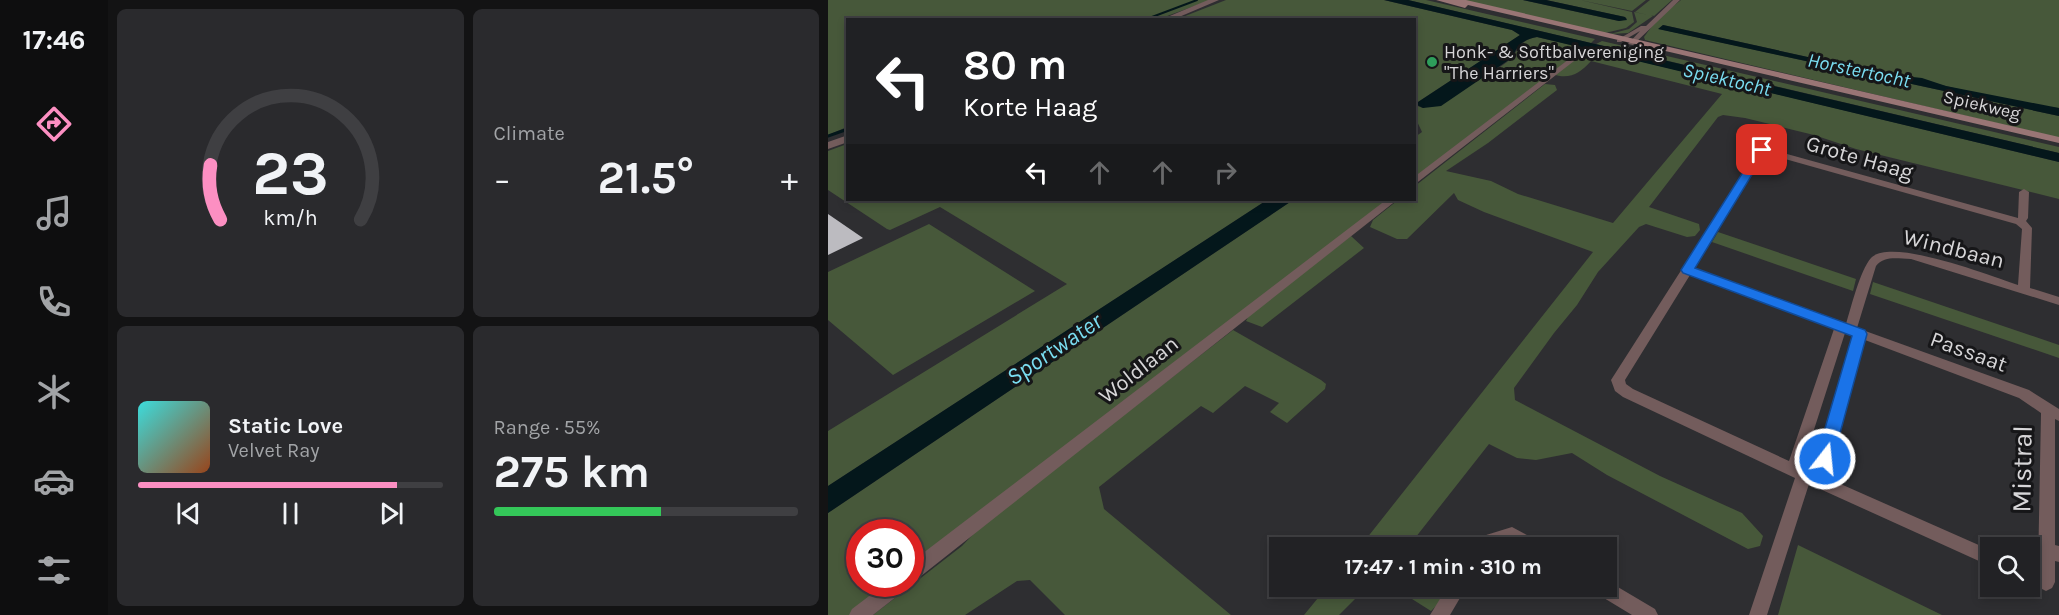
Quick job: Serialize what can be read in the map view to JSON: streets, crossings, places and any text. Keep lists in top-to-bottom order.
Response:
{
  "streets": {
    "main road": ["Spiekweg"],
    "street": [
      "Grote Haag",
      "Windbaan",
      "Passaat",
      "Woldlaan",
      "Mistral"
    ]
  },
  "crossings": [
    ["Grote Haag", "Windbaan"],
    ["Grote Haag", "Passaat"],
    ["Windbaan", "Passaat"],
    ["Passaat", "Mistral"]
  ],
  "water": ["Horstertocht", "Spiektocht", "Sportwater"],
  "places": ["Honk- & Softbalvereniging \"The Harriers\""],
  "page": {
    "tabs": "17:46",
    "tile": [
      "Climate",
      ["Range · 55%", "275 km"]
    ],
    "turn": ["80 m", "Korte Haag"],
    "heat": ["−", "21.5°", "+"],
    "song": ["Static Love", "Velvet Ray"],
    "limit": "30",
    "trip": "17:47 · 1 min · 310 m",
    "gauge": ["23", "km/h"]
  }
}
